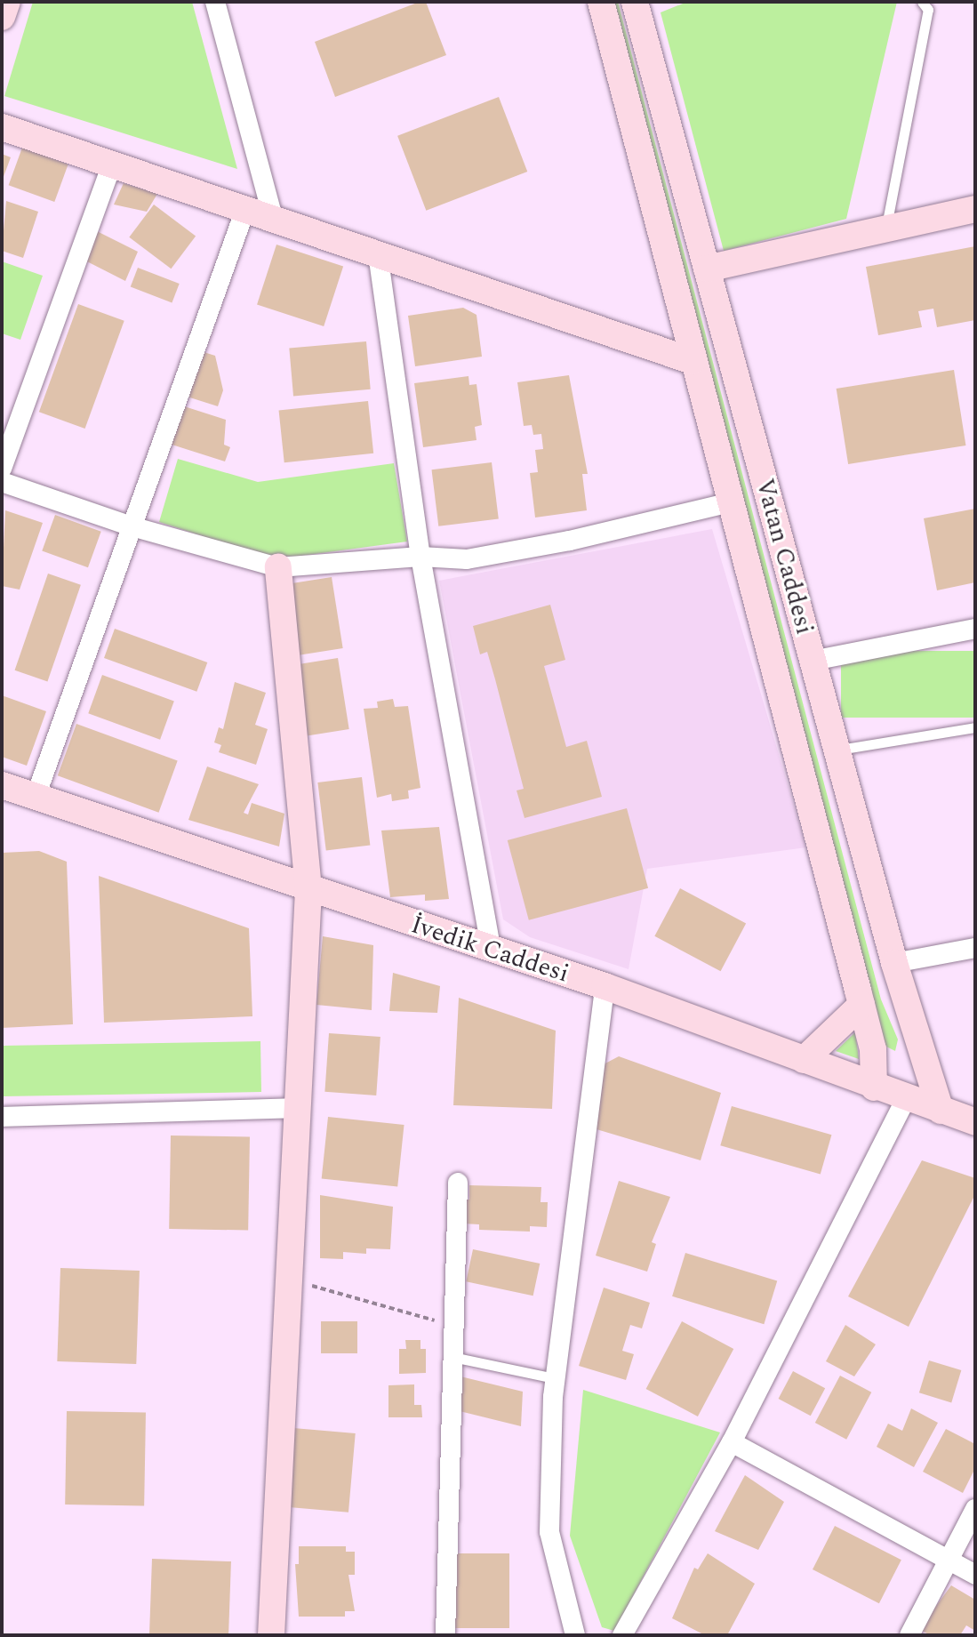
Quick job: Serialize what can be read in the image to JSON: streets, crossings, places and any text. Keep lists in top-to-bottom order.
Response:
{
  "streets": {
    "main road": ["Vatan Caddesi", "İvedik Caddesi"]
  },
  "crossings": [
    ["Vatan Caddesi", "İvedik Caddesi"]
  ]
}
